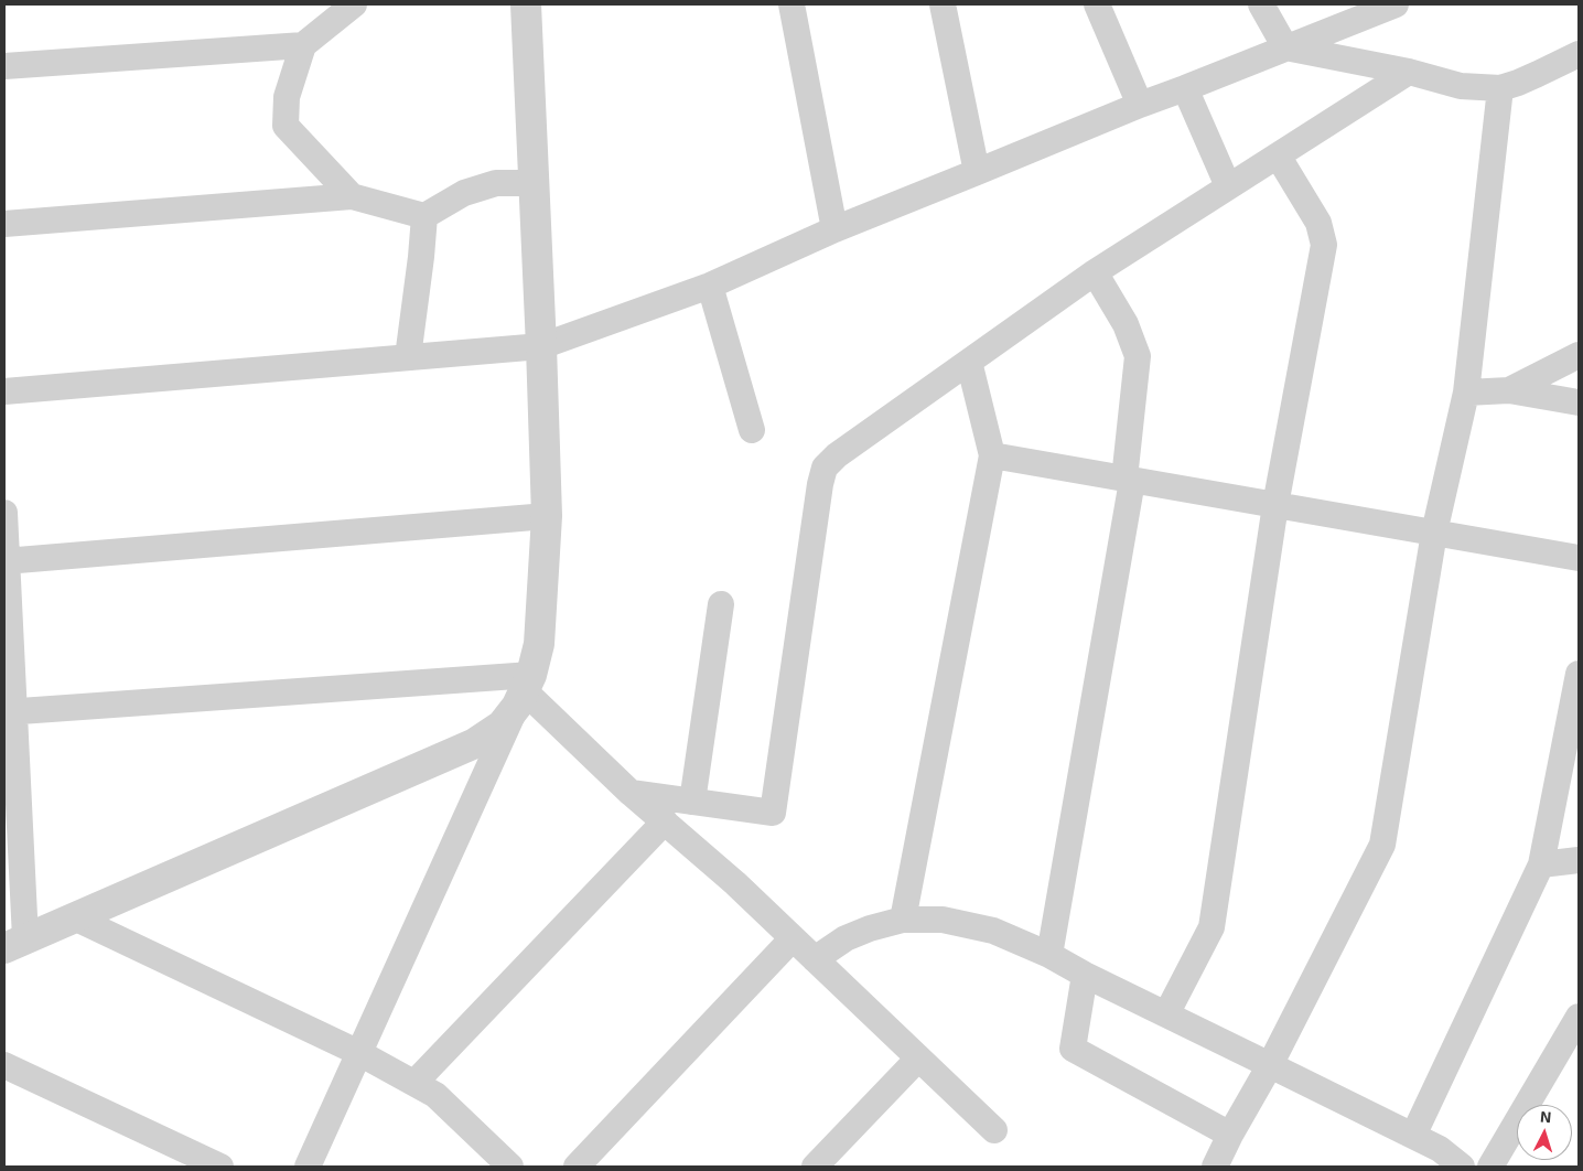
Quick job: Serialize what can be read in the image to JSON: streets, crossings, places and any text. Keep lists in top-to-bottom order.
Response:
{
  "north": "top"
}
